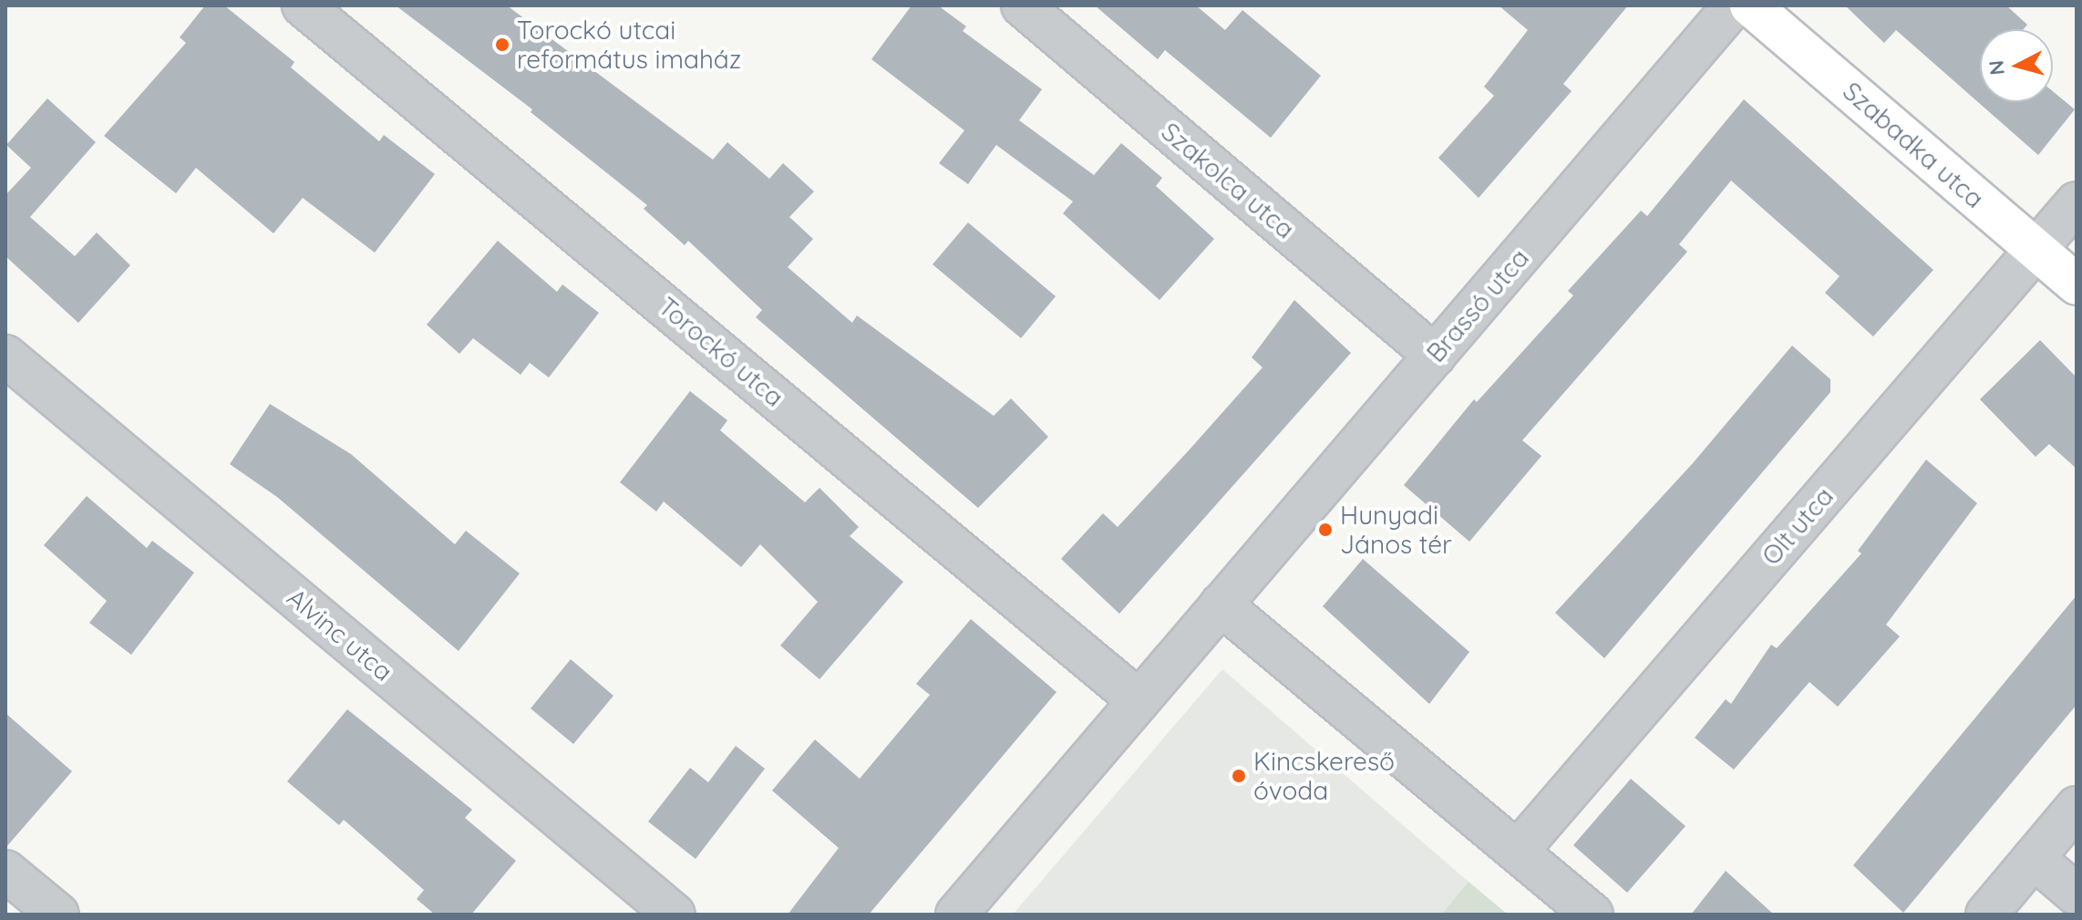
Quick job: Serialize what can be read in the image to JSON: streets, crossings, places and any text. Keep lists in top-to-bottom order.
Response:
{
  "streets": {
    "street": [
      "Szabadka utca",
      "Szakolca utca",
      "Brassó utca",
      "Torockó utca",
      "Olt utca",
      "Alvinc utca"
    ]
  },
  "crossings": [
    ["Szabadka utca", "Olt utca"],
    ["Szakolca utca", "Brassó utca"]
  ],
  "places": ["Torockó utcai református imaház", "Hunyadi János tér", "Kincskereső óvoda"],
  "north": "left"
}
